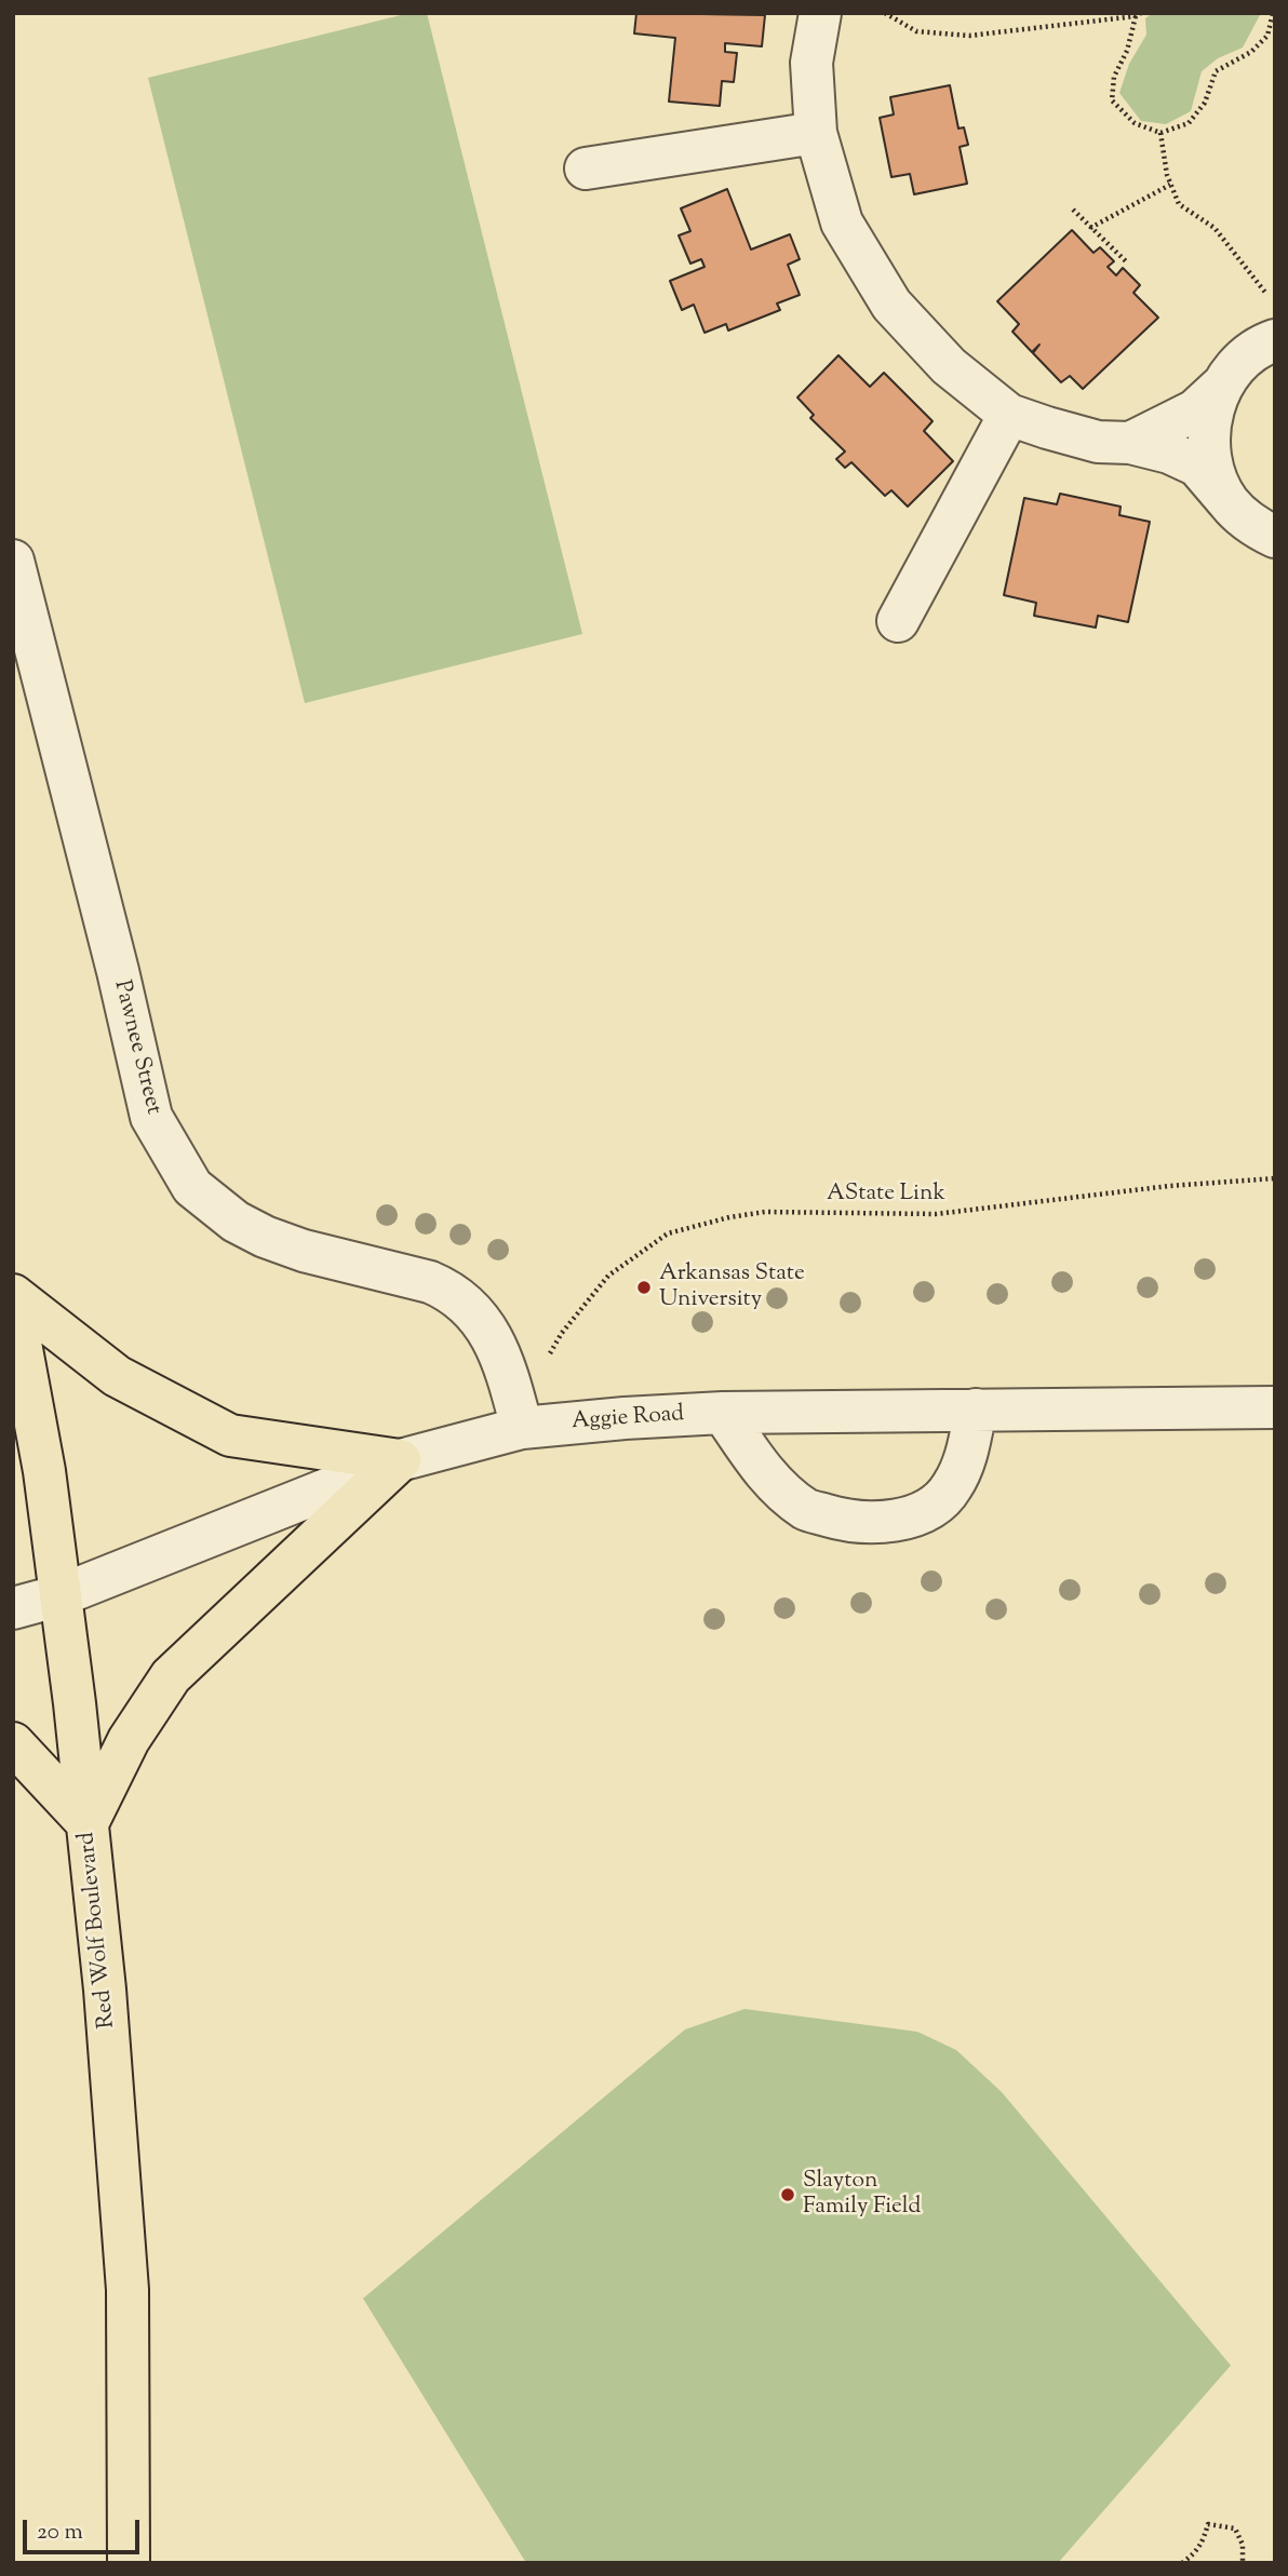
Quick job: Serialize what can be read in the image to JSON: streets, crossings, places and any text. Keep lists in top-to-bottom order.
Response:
{
  "streets": {
    "highway": ["Red Wolf Boulevard"],
    "street": ["Pawnee Street", "Aggie Road"],
    "path": ["AState Link"]
  },
  "crossings": [
    ["Pawnee Street", "Aggie Road"],
    ["Aggie Road", "Red Wolf Boulevard"]
  ],
  "places": ["Arkansas State University", "Slayton Family Field"],
  "scale_bar": "20 m"
}
